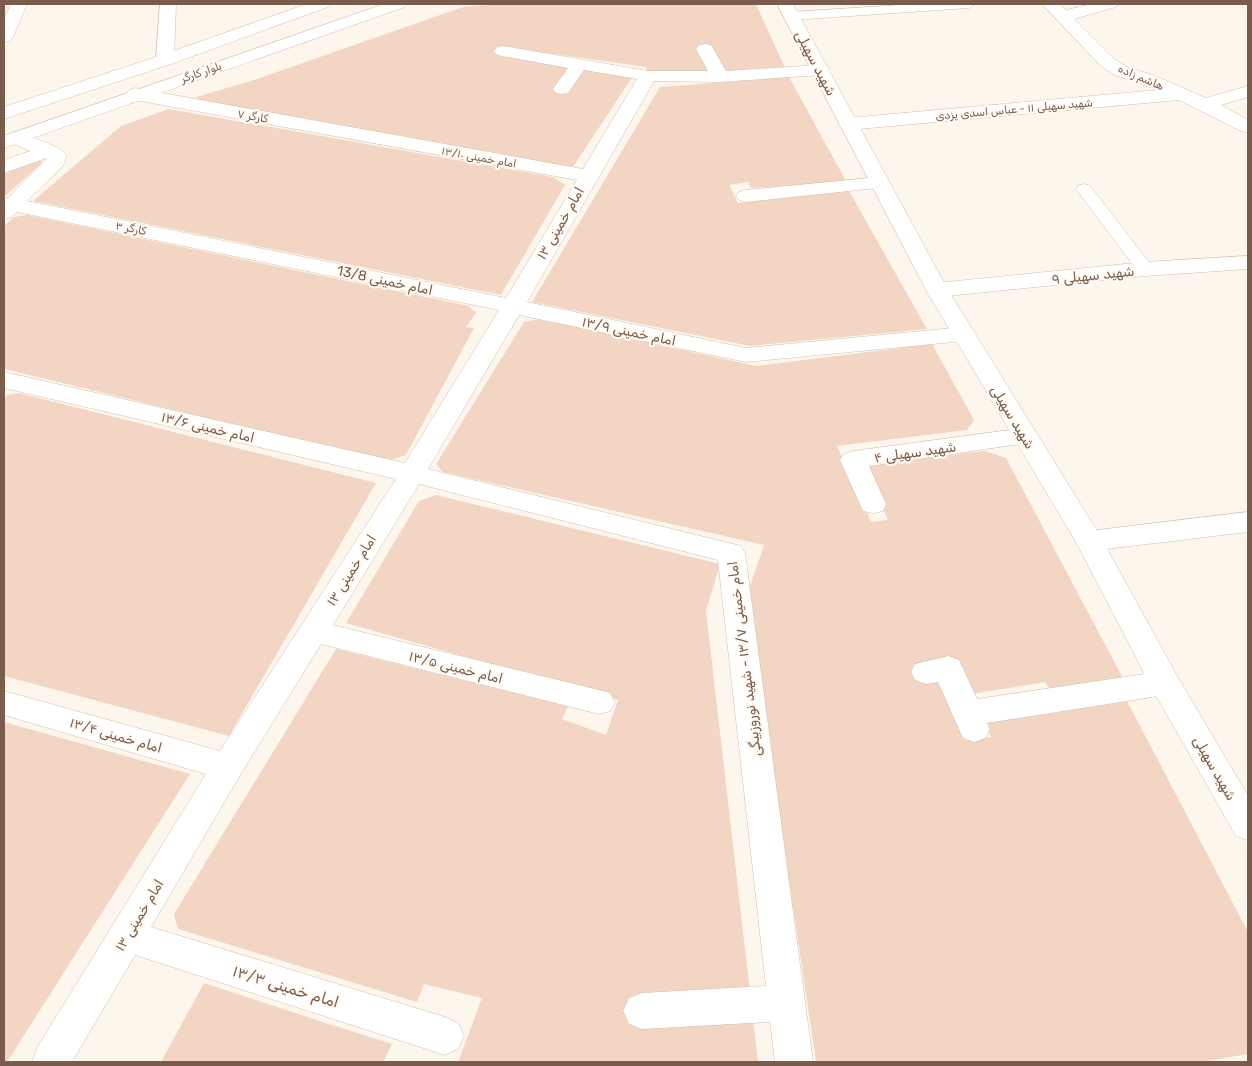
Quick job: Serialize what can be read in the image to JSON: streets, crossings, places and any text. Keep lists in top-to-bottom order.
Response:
{
  "streets": {
    "street": [
      "شهید سهیلی",
      "بلوار کارگر",
      "هاشم زاده",
      "شهید سهیلی ۱۱ - عباس اسدی یزدی",
      "کارگر ۷",
      "امام خمینی ۱۳/۱۰",
      "امام خمینی ۱۳",
      "کارگر ۳",
      "شهید سهیلی ۹",
      "امام خمینی 13/8",
      "امام خمینی ۱۳/۹",
      "امام خمینی ۱۳/۶",
      "شهید سهیلی ۴",
      "امام خمینی ۱۳/۷ - شهید نوروزبیگی",
      "امام خمینی ۱۳/۵",
      "امام خمینی ۱۳/۴",
      "امام خمینی ۱۳/۳"
    ]
  },
  "crossings": [
    ["شهید سهیلی", "شهید سهیلی ۱۱ - عباس اسدی یزدی"],
    ["شهید سهیلی", "شهید سهیلی ۹"],
    ["شهید سهیلی", "امام خمینی ۱۳/۹"],
    ["شهید سهیلی", "شهید سهیلی ۴"],
    ["بلوار کارگر", "کارگر ۷"],
    ["هاشم زاده", "شهید سهیلی ۱۱ - عباس اسدی یزدی"],
    ["کارگر ۷", "امام خمینی ۱۳/۱۰"],
    ["امام خمینی ۱۳/۱۰", "امام خمینی ۱۳"],
    ["امام خمینی ۱۳", "امام خمینی 13/8"],
    ["امام خمینی ۱۳", "امام خمینی ۱۳/۹"],
    ["امام خمینی ۱۳", "امام خمینی ۱۳/۶"],
    ["امام خمینی ۱۳", "امام خمینی ۱۳/۷ - شهید نوروزبیگی"],
    ["امام خمینی ۱۳", "امام خمینی ۱۳/۵"],
    ["امام خمینی ۱۳", "امام خمینی ۱۳/۴"],
    ["امام خمینی ۱۳", "امام خمینی ۱۳/۳"],
    ["کارگر ۳", "امام خمینی 13/8"],
    ["امام خمینی 13/8", "امام خمینی ۱۳/۹"],
    ["امام خمینی ۱۳/۶", "امام خمینی ۱۳/۷ - شهید نوروزبیگی"]
  ]
}
